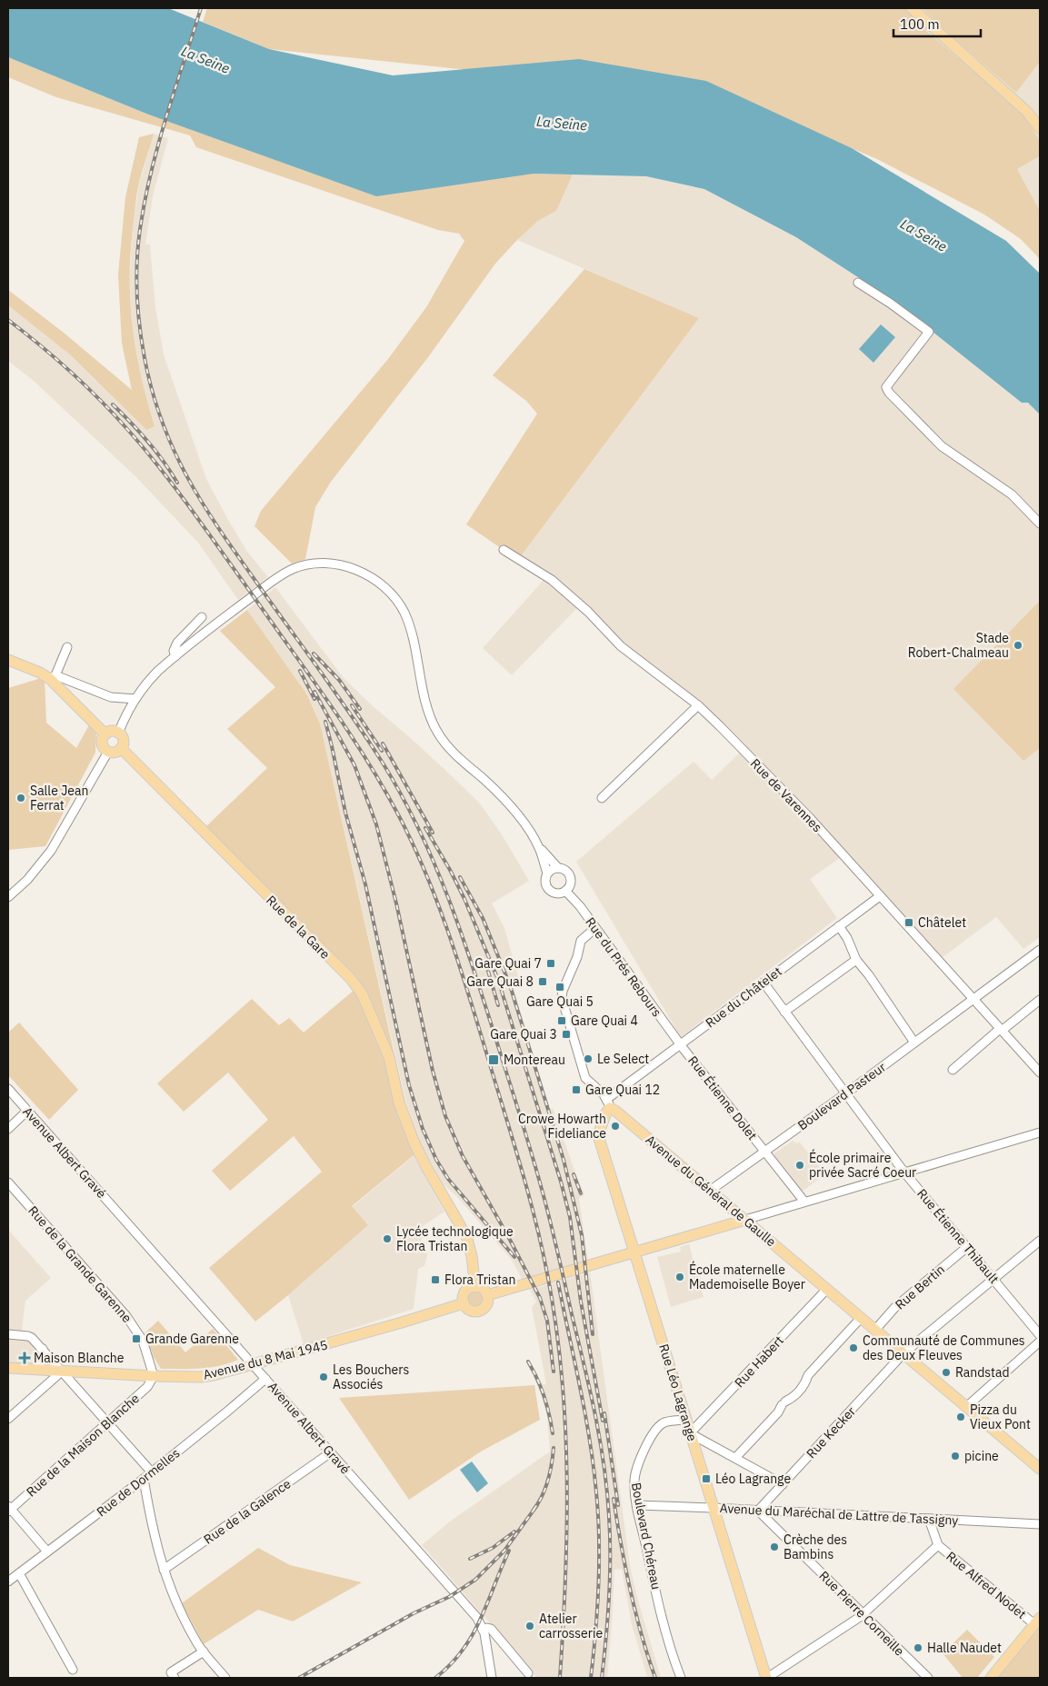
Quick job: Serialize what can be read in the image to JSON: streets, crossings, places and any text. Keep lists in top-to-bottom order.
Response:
{
  "streets": {
    "main road": [
      "Rue de la Gare",
      "Avenue du Général de Gaulle",
      "Avenue du 8 Mai 1945",
      "Rue Léo Lagrange"
    ],
    "street": [
      "Rue de Varennes",
      "Rue du Prés Rebours",
      "Rue du Châtelet",
      "Boulevard Pasteur",
      "Rue Étienne Dolet",
      "Avenue Albert Gravé",
      "Rue Étienne Thibault",
      "Rue de la Grande Garenne",
      "Rue Bertin",
      "Rue Habert",
      "Rue Kecker",
      "Rue de la Maison Blanche",
      "Rue de Dormelles",
      "Rue de la Galence",
      "Avenue du Maréchal de Lattre de Tassigny",
      "Boulevard Chéreau",
      "Rue Alfred Nodet",
      "Rue Pierre Corneille"
    ]
  },
  "crossings": [
    ["Rue de Varennes", "Rue du Châtelet"],
    ["Rue de Varennes", "Boulevard Pasteur"],
    ["Rue de la Gare", "Avenue du 8 Mai 1945"],
    ["Rue du Prés Rebours", "Rue du Châtelet"],
    ["Rue du Prés Rebours", "Rue Étienne Dolet"],
    ["Rue du Châtelet", "Rue Étienne Dolet"],
    ["Rue du Châtelet", "Avenue du Général de Gaulle"],
    ["Rue du Châtelet", "Rue Étienne Thibault"],
    ["Rue du Châtelet", "Rue Léo Lagrange"],
    ["Boulevard Pasteur", "Rue Étienne Dolet"],
    ["Boulevard Pasteur", "Avenue du Général de Gaulle"],
    ["Boulevard Pasteur", "Rue Étienne Thibault"],
    ["Avenue Albert Gravé", "Avenue du 8 Mai 1945"],
    ["Avenue Albert Gravé", "Rue de Dormelles"],
    ["Avenue Albert Gravé", "Rue de la Galence"],
    ["Avenue du Général de Gaulle", "Rue Bertin"],
    ["Avenue du Général de Gaulle", "Rue Habert"],
    ["Avenue du Général de Gaulle", "Rue Léo Lagrange"],
    ["Avenue du Général de Gaulle", "Rue Kecker"],
    ["Rue Étienne Thibault", "Rue Bertin"],
    ["Rue Étienne Thibault", "Rue Kecker"],
    ["Rue de la Grande Garenne", "Avenue du 8 Mai 1945"],
    ["Rue de la Grande Garenne", "Rue de la Maison Blanche"],
    ["Avenue du 8 Mai 1945", "Rue de la Maison Blanche"],
    ["Rue Habert", "Rue Léo Lagrange"],
    ["Rue Léo Lagrange", "Avenue du Maréchal de Lattre de Tassigny"],
    ["Rue Léo Lagrange", "Boulevard Chéreau"],
    ["Rue Kecker", "Avenue du Maréchal de Lattre de Tassigny"],
    ["Rue Kecker", "Rue Pierre Corneille"],
    ["Avenue du Maréchal de Lattre de Tassigny", "Boulevard Chéreau"],
    ["Avenue du Maréchal de Lattre de Tassigny", "Rue Alfred Nodet"],
    ["Avenue du Maréchal de Lattre de Tassigny", "Rue Pierre Corneille"]
  ],
  "water": ["La Seine"],
  "places": {
    "other": [
      "Stade Robert-Chalmeau",
      "Salle Jean Ferrat",
      "Le Select",
      "Crowe Howarth Fideliance",
      "École primaire privée Sacré Coeur",
      "Lycée technologique Flora Tristan",
      "École maternelle Mademoiselle Boyer",
      "Communauté de Communes des Deux Fleuves",
      "Randstad",
      "Les Bouchers Associés",
      "Pizza du Vieux Pont",
      "picine",
      "Crèche des Bambins",
      "Atelier carrosserie",
      "Halle Naudet"
    ],
    "transit": [
      "Châtelet",
      "Gare Quai 7",
      "Gare Quai 8",
      "Gare Quai 5",
      "Gare Quai 4",
      "Gare Quai 3",
      "Montereau",
      "Gare Quai 12",
      "Flora Tristan",
      "Grande Garenne",
      "Léo Lagrange"
    ],
    "health": ["Maison Blanche"]
  },
  "scale_bar": "100 m"
}
